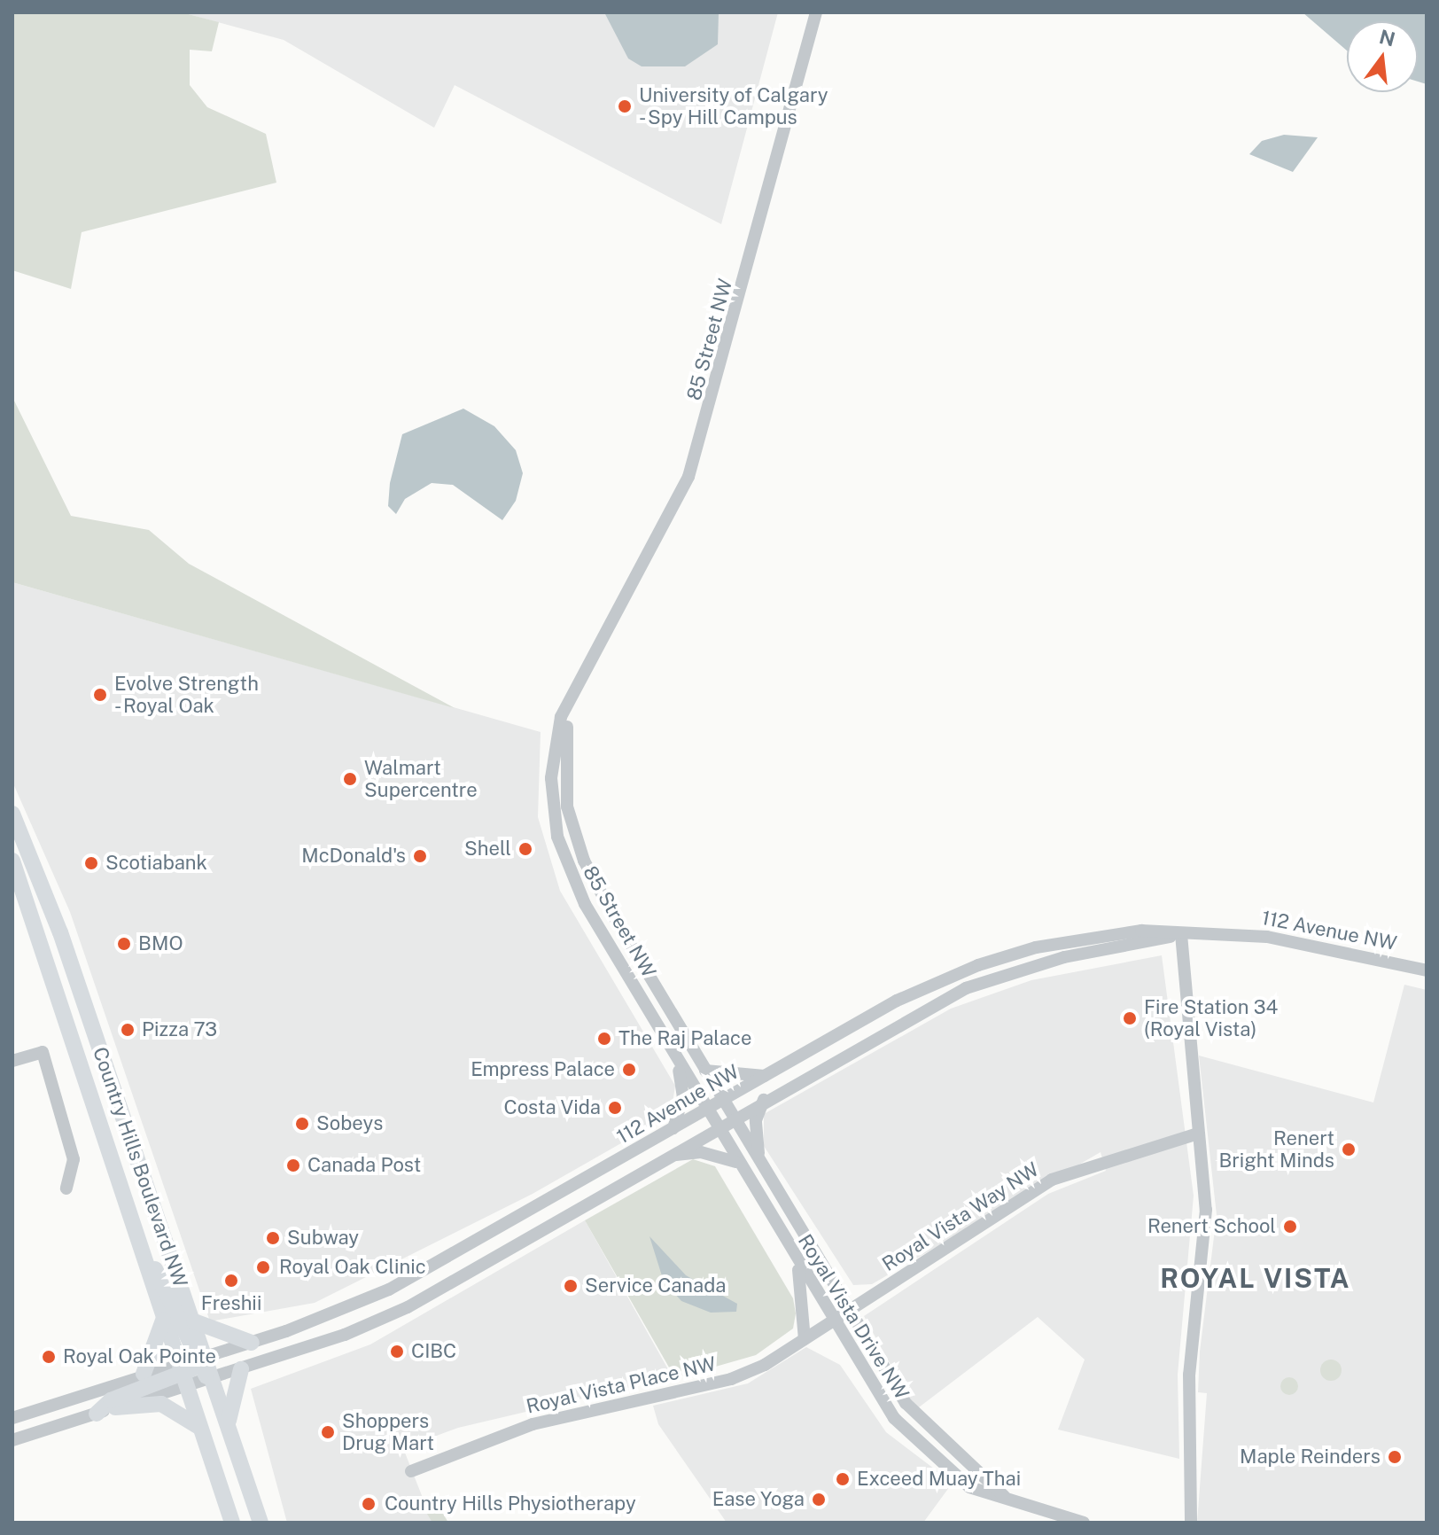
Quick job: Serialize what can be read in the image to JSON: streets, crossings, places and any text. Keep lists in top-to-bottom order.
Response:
{
  "streets": {
    "main road": ["Country Hills Boulevard NW"],
    "street": [
      "85 Street NW",
      "112 Avenue NW",
      "Royal Vista Way NW",
      "Royal Vista Drive NW",
      "Royal Vista Place NW"
    ]
  },
  "crossings": [
    ["85 Street NW", "112 Avenue NW"],
    ["85 Street NW", "Royal Vista Drive NW"],
    ["112 Avenue NW", "Country Hills Boulevard NW"],
    ["112 Avenue NW", "Royal Vista Drive NW"],
    ["Royal Vista Way NW", "Royal Vista Drive NW"],
    ["Royal Vista Way NW", "Royal Vista Place NW"],
    ["Royal Vista Drive NW", "Royal Vista Place NW"]
  ],
  "districts": ["ROYAL VISTA"],
  "places": [
    "University of Calgary - Spy Hill Campus",
    "Evolve Strength - Royal Oak",
    "Walmart Supercentre",
    "Shell",
    "McDonald's",
    "Scotiabank",
    "BMO",
    "Fire Station 34 (Royal Vista)",
    "Pizza 73",
    "The Raj Palace",
    "Empress Palace",
    "Costa Vida",
    "Sobeys",
    "Renert Bright Minds",
    "Canada Post",
    "Renert School",
    "Subway",
    "Royal Oak Clinic",
    "Freshii",
    "Service Canada",
    "CIBC",
    "Royal Oak Pointe",
    "Shoppers Drug Mart",
    "Maple Reinders",
    "Exceed Muay Thai",
    "Ease Yoga",
    "Country Hills Physiotherapy"
  ],
  "north": "top"
}
